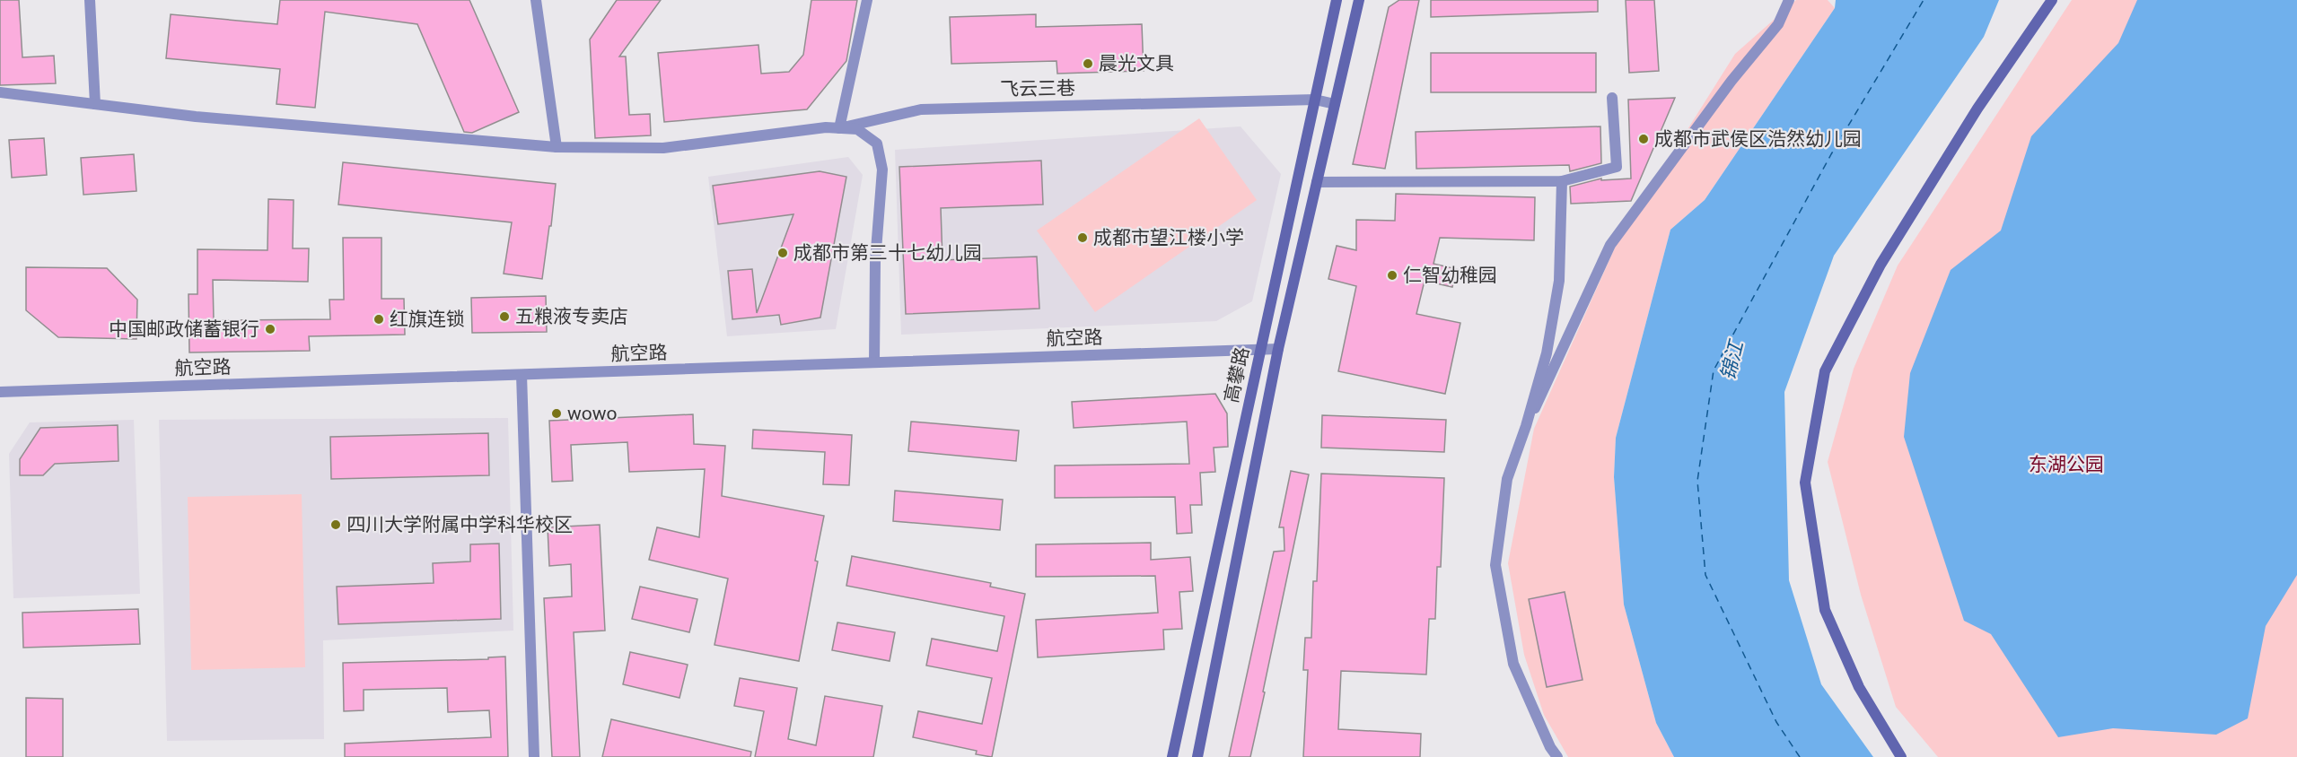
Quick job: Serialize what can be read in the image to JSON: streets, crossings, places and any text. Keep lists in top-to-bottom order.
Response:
{
  "streets": {
    "main road": ["高攀路"],
    "street": ["飞云三巷", "航空路"]
  },
  "crossings": [
    ["飞云三巷", "高攀路"],
    ["航空路", "高攀路"]
  ],
  "water": ["锦江"],
  "parks": ["东湖公园"],
  "places": [
    "晨光文具",
    "成都市武侯区浩然幼儿园",
    "成都市望江楼小学",
    "成都市第三十七幼儿园",
    "仁智幼稚园",
    "五粮液专卖店",
    "红旗连锁",
    "中国邮政储蓄银行",
    "wowo",
    "四川大学附属中学科华校区"
  ]
}
